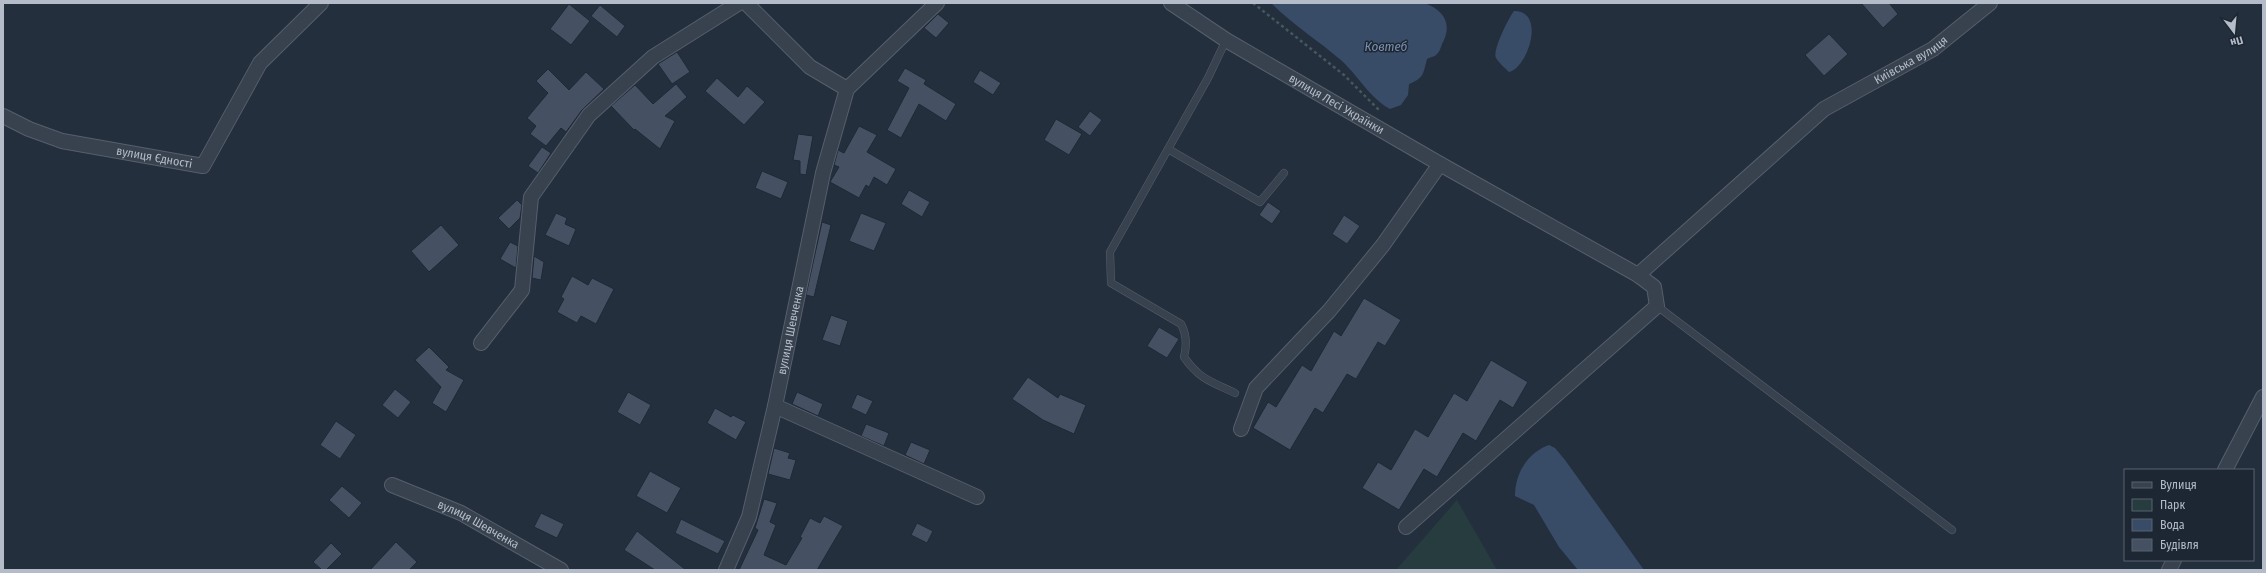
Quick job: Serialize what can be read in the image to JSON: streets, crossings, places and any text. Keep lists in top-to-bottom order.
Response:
{
  "streets": {
    "street": [
      "Київська вулиця",
      "вулиця Лесі Українки",
      "вулиця Єдності",
      "вулиця Шевченка"
    ]
  },
  "crossings": [
    ["Київська вулиця", "вулиця Лесі Українки"]
  ],
  "water": ["Ковтеб"],
  "legend": [
    "Вулиця",
    "Парк",
    "Вода",
    "Будівля"
  ],
  "north": "bottom"
}
